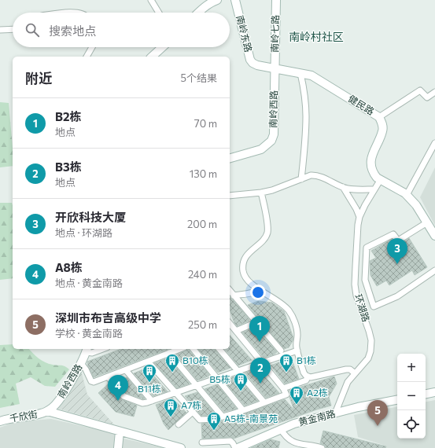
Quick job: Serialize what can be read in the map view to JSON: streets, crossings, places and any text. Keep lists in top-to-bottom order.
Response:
{
  "streets": {
    "street": [
      "南岭东路",
      "南岭七路",
      "健民路",
      "南岭西路",
      "环湖路",
      "千欣街",
      "黄金南路"
    ]
  },
  "crossings": [
    ["南岭东路", "南岭七路"],
    ["南岭东路", "健民路"],
    ["南岭东路", "南岭西路"],
    ["南岭七路", "健民路"],
    ["南岭七路", "南岭西路"],
    ["健民路", "南岭西路"],
    ["健民路", "环湖路"],
    ["南岭西路", "千欣街"],
    ["环湖路", "黄金南路"]
  ],
  "districts": ["南岭村社区"],
  "places": {
    "building": [
      "B10栋",
      "B1栋",
      "B11栋",
      "B5栋",
      "A2栋",
      "A7栋",
      "A5栋-南景苑"
    ]
  },
  "page": {
    "search": "搜索地点",
    "heading": ["附近", "5个结果"],
    "list": [
      {
        "mark": "1",
        "name": "B2栋",
        "note": "地点",
        "value": "70 m"
      },
      {
        "mark": "2",
        "name": "B3栋",
        "note": "地点",
        "value": "130 m"
      },
      {
        "mark": "3",
        "name": "开欣科技大厦",
        "note": "地点 · 环湖路",
        "value": "200 m"
      },
      {
        "mark": "4",
        "name": "A8栋",
        "note": "地点 · 黄金南路",
        "value": "240 m"
      },
      {
        "mark": "5",
        "name": "深圳市布吉高级中学",
        "note": "学校 · 黄金南路",
        "value": "250 m"
      }
    ],
    "pins": [
      "3",
      "1",
      "2",
      "4",
      "5"
    ],
    "map_buttons": ["+", "−"]
  }
}
